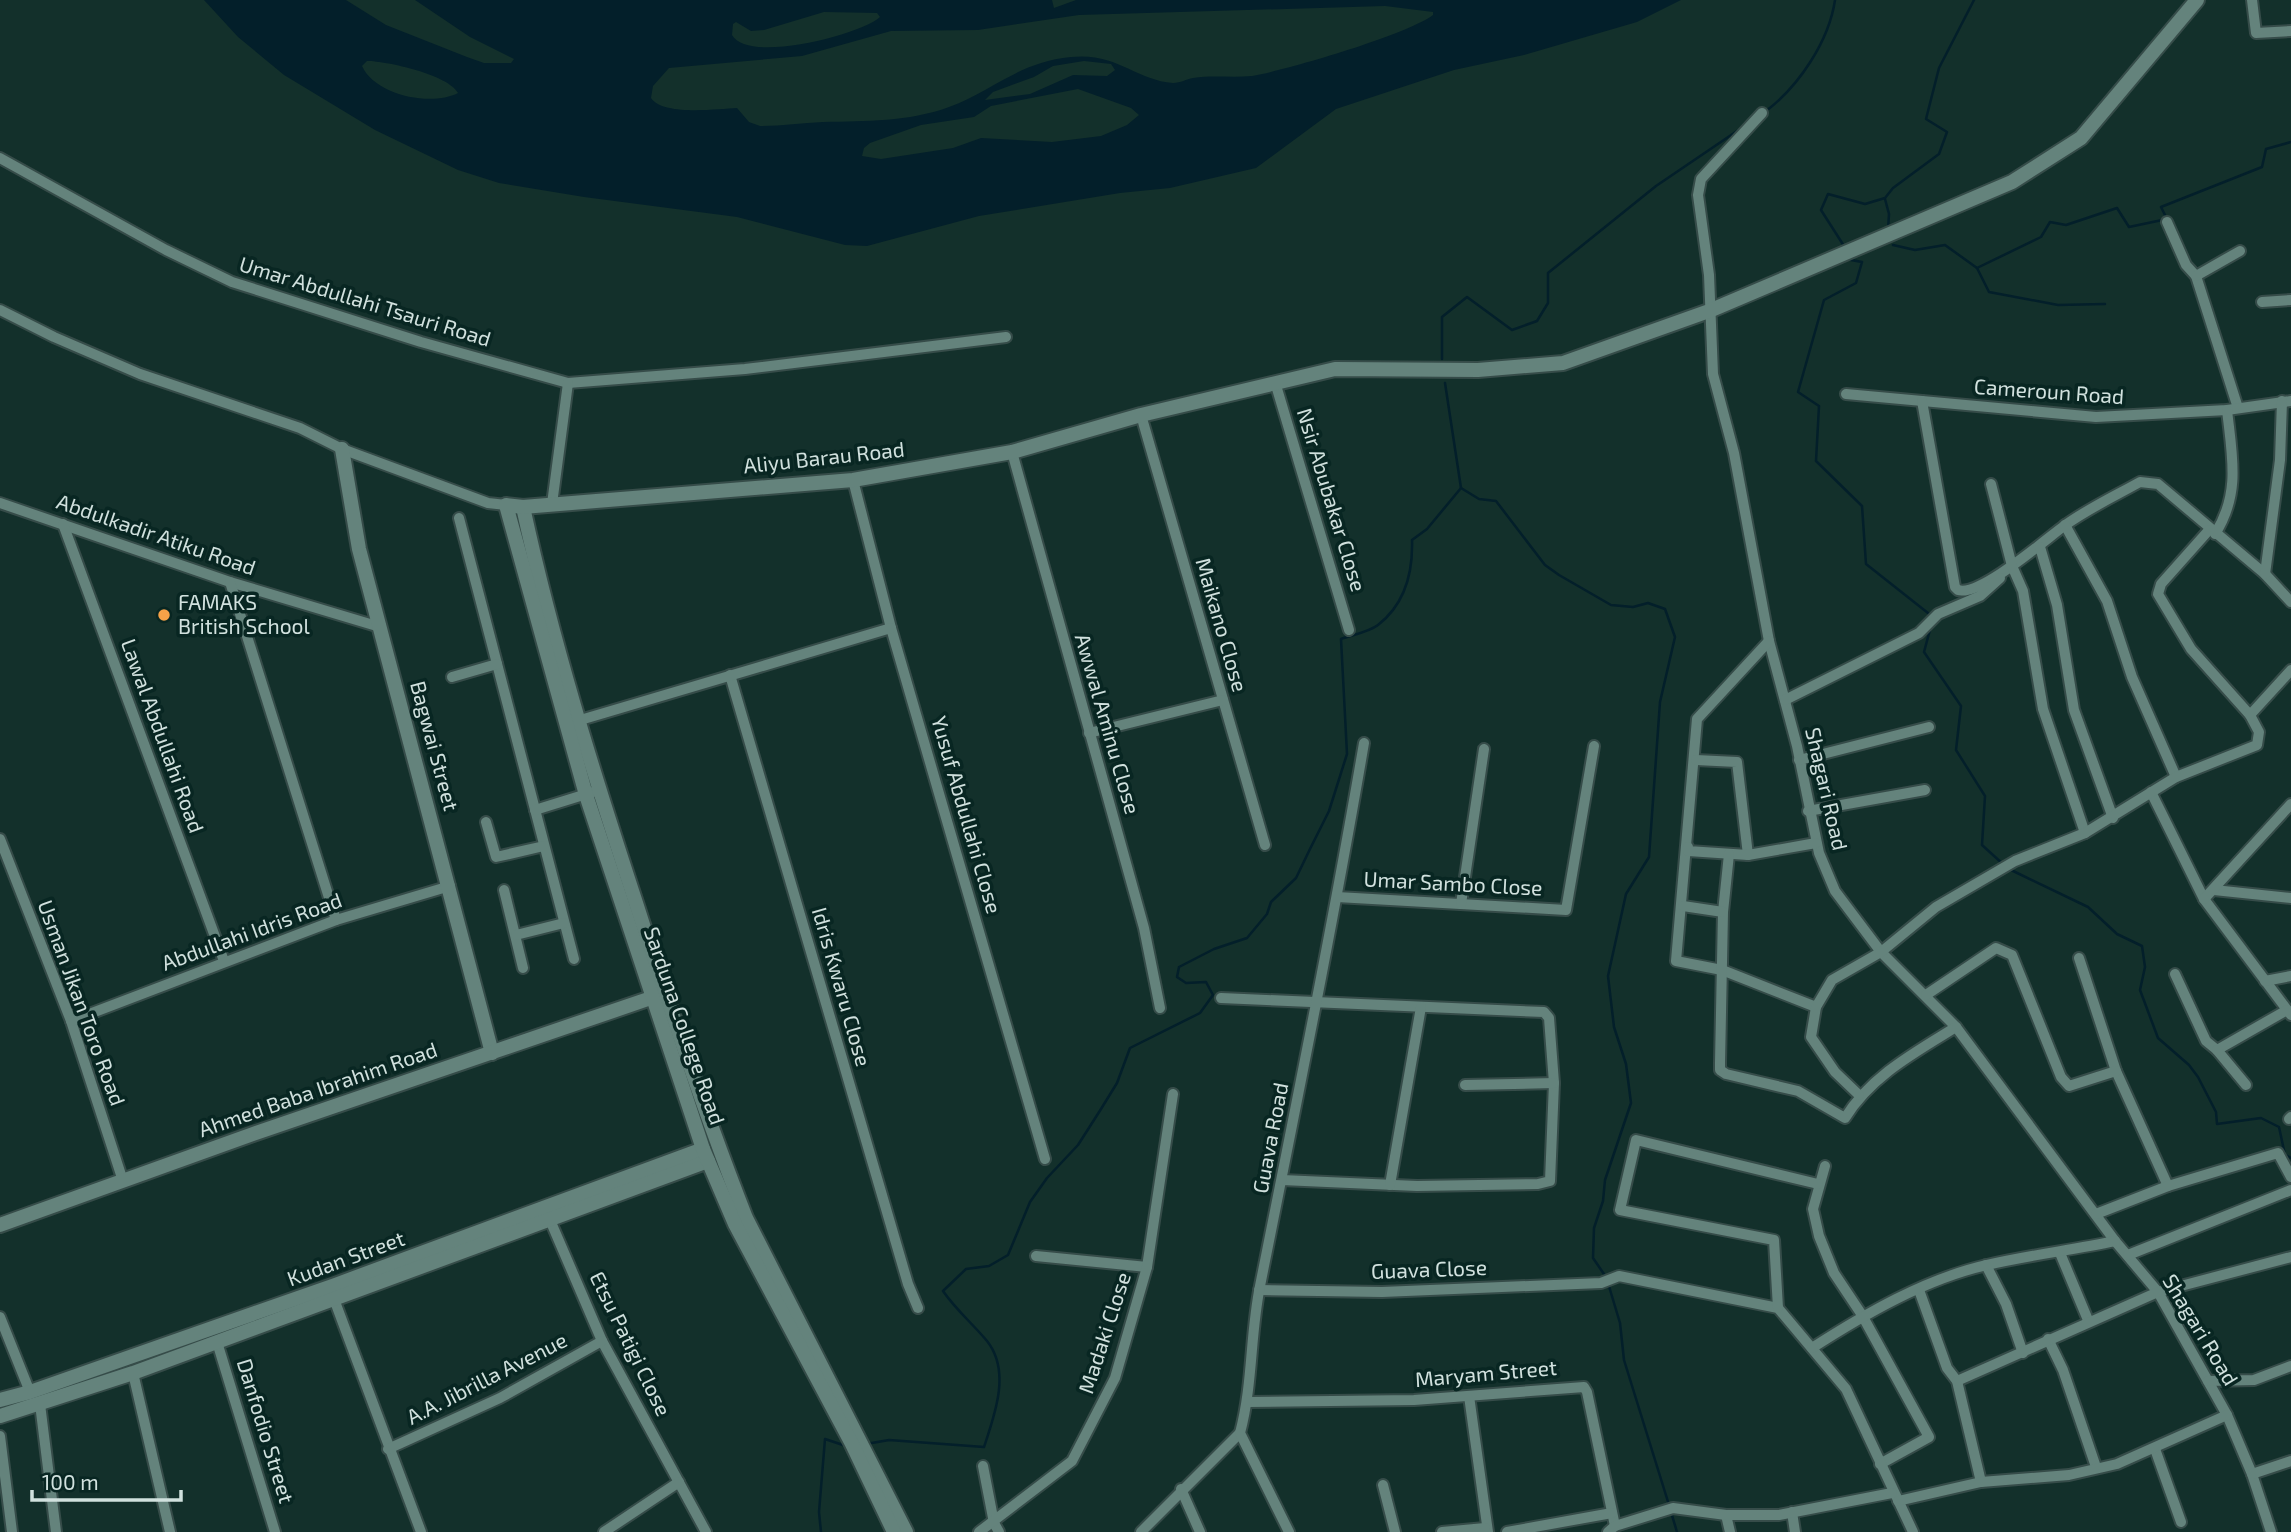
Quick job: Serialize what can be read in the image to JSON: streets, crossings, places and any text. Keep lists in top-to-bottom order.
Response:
{
  "streets": {
    "street": [
      "Umar Abdullahi Tsauri Road",
      "Cameroun Road",
      "Aliyu Barau Road",
      "Nsir Abubakar Close",
      "Abdulkadir Atiku Road",
      "Maikano Close",
      "Awwal Aminu Close",
      "Lawal Abdullahi Road",
      "Bagwai Street",
      "Shagari Road",
      "Yusuf Abdullahi Close",
      "Umar Sambo Close",
      "Abdullahi Idris Road",
      "Idris Kwaru Close",
      "Usman Jikan Toro Road",
      "Sarduna College Road",
      "Ahmed Baba Ibrahim Road",
      "Guava Road",
      "Kudan Street",
      "Guava Close",
      "Madaki Close",
      "Etsu Patigi Close",
      "Maryam Street",
      "A.A. Jibrilla Avenue",
      "Danfodio Street"
    ]
  },
  "crossings": [
    ["Aliyu Barau Road", "Nsir Abubakar Close"],
    ["Aliyu Barau Road", "Maikano Close"],
    ["Aliyu Barau Road", "Awwal Aminu Close"],
    ["Aliyu Barau Road", "Shagari Road"],
    ["Aliyu Barau Road", "Yusuf Abdullahi Close"],
    ["Aliyu Barau Road", "Sarduna College Road"],
    ["Abdulkadir Atiku Road", "Lawal Abdullahi Road"],
    ["Abdulkadir Atiku Road", "Bagwai Street"],
    ["Lawal Abdullahi Road", "Abdullahi Idris Road"],
    ["Bagwai Street", "Abdullahi Idris Road"],
    ["Bagwai Street", "Ahmed Baba Ibrahim Road"],
    ["Umar Sambo Close", "Guava Road"],
    ["Abdullahi Idris Road", "Usman Jikan Toro Road"],
    ["Usman Jikan Toro Road", "Ahmed Baba Ibrahim Road"],
    ["Sarduna College Road", "Ahmed Baba Ibrahim Road"],
    ["Sarduna College Road", "Kudan Street"],
    ["Guava Road", "Guava Close"],
    ["Guava Road", "Maryam Street"],
    ["Etsu Patigi Close", "A.A. Jibrilla Avenue"]
  ],
  "places": ["FAMAKS British School"],
  "scale_bar": "100 m"
}
